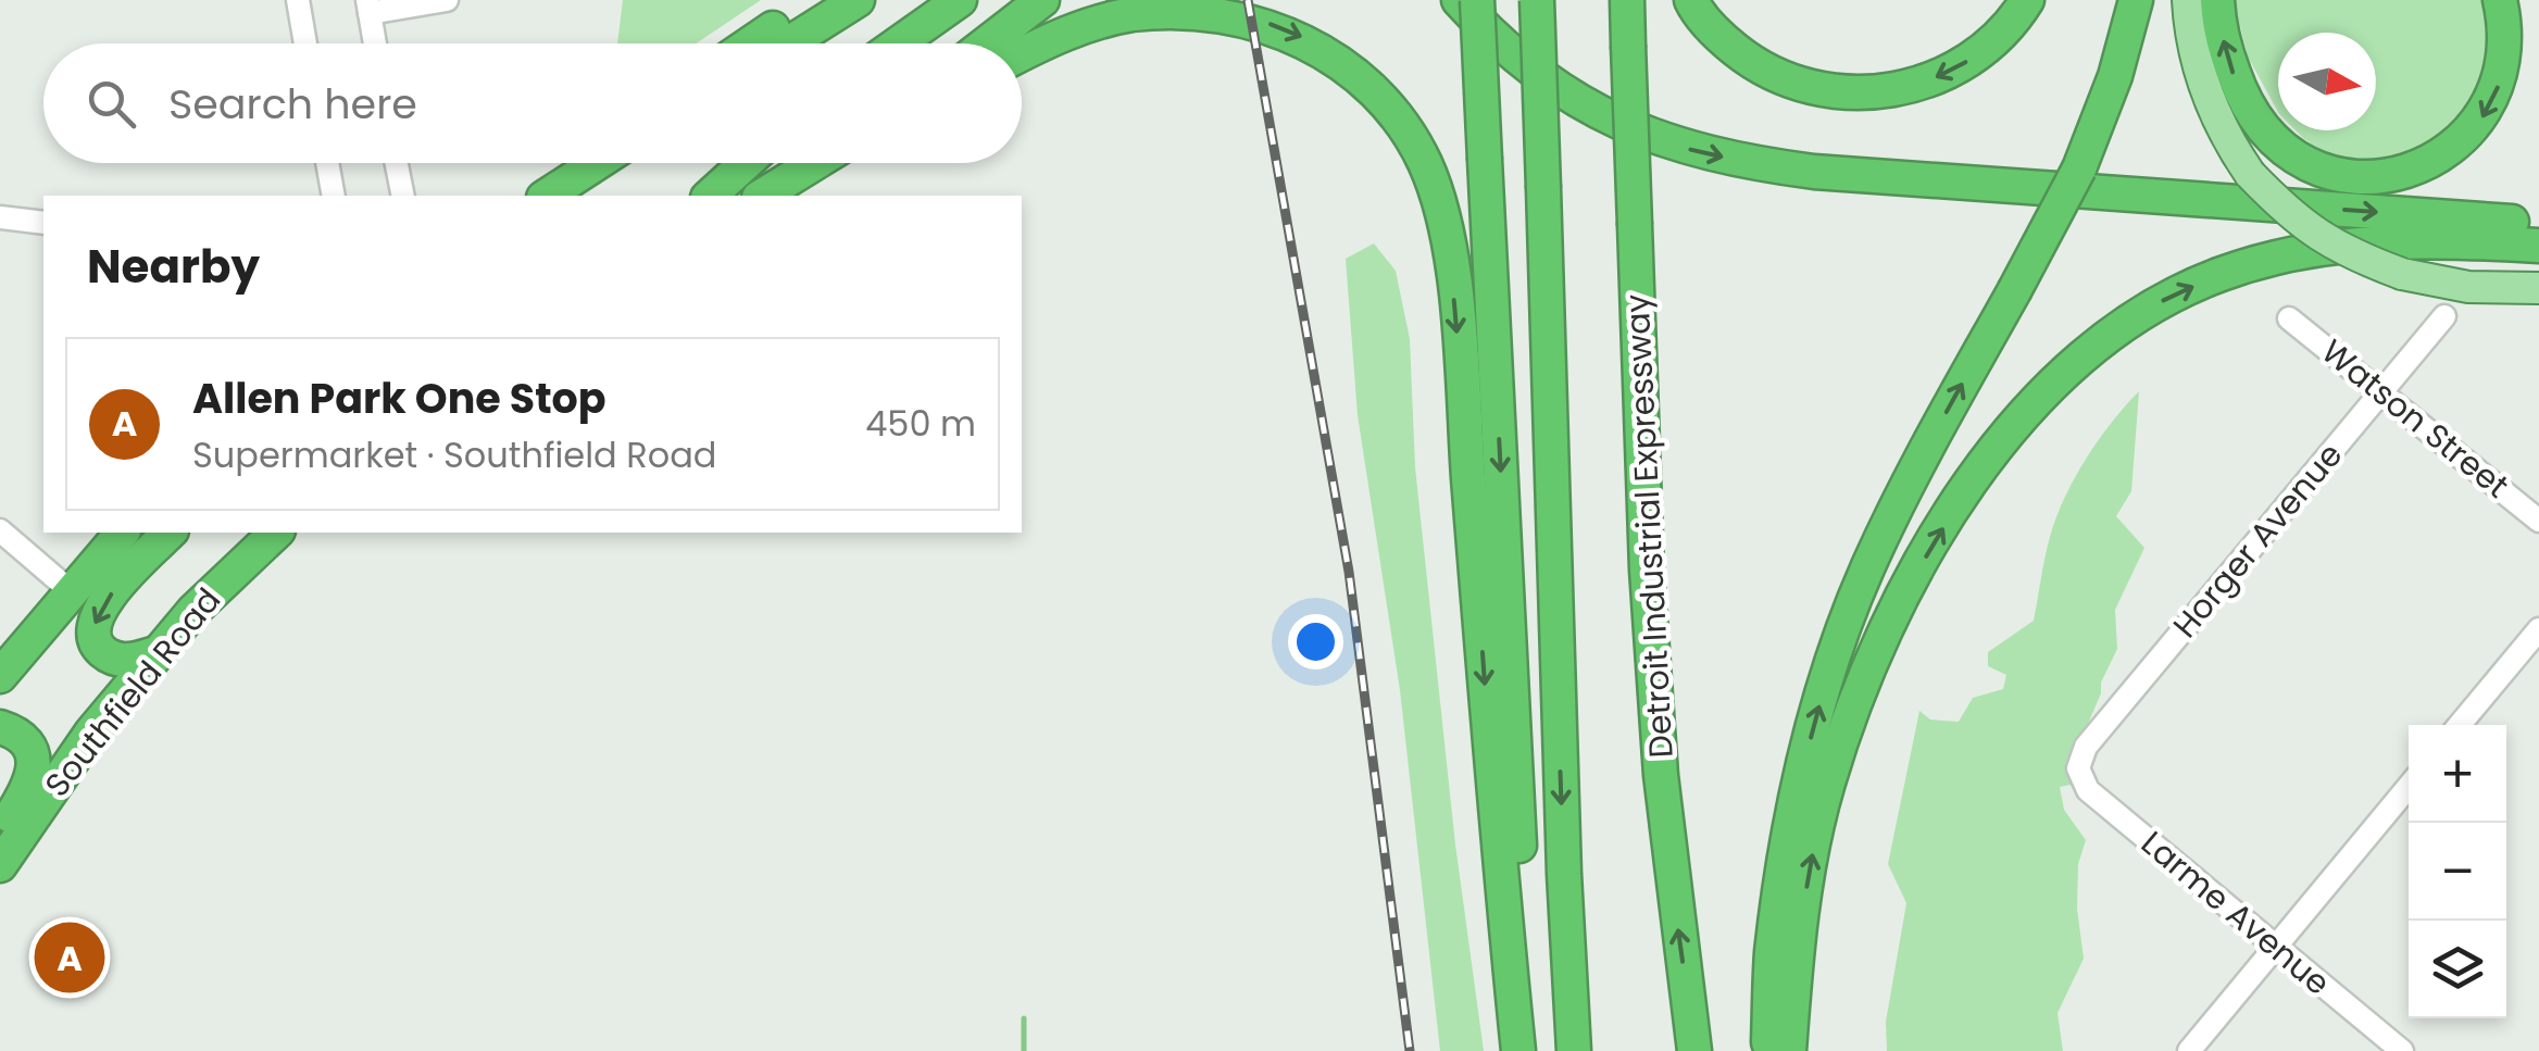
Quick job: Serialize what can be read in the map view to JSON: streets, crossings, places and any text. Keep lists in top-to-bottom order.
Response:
{
  "streets": {
    "highway": ["Detroit Industrial Expressway", "Southfield Road"],
    "street": ["Watson Street", "Horger Avenue", "Larme Avenue"]
  },
  "crossings": [
    ["Watson Street", "Horger Avenue"],
    ["Horger Avenue", "Larme Avenue"]
  ],
  "north": "right",
  "page": {
    "search": "Search here",
    "heading": "Nearby",
    "list": [
      {
        "mark": "A",
        "name": "Allen Park One Stop",
        "note": "Supermarket · Southfield Road",
        "value": "450 m"
      }
    ],
    "map_buttons": ["+", "−"],
    "pins": "A"
  }
}
